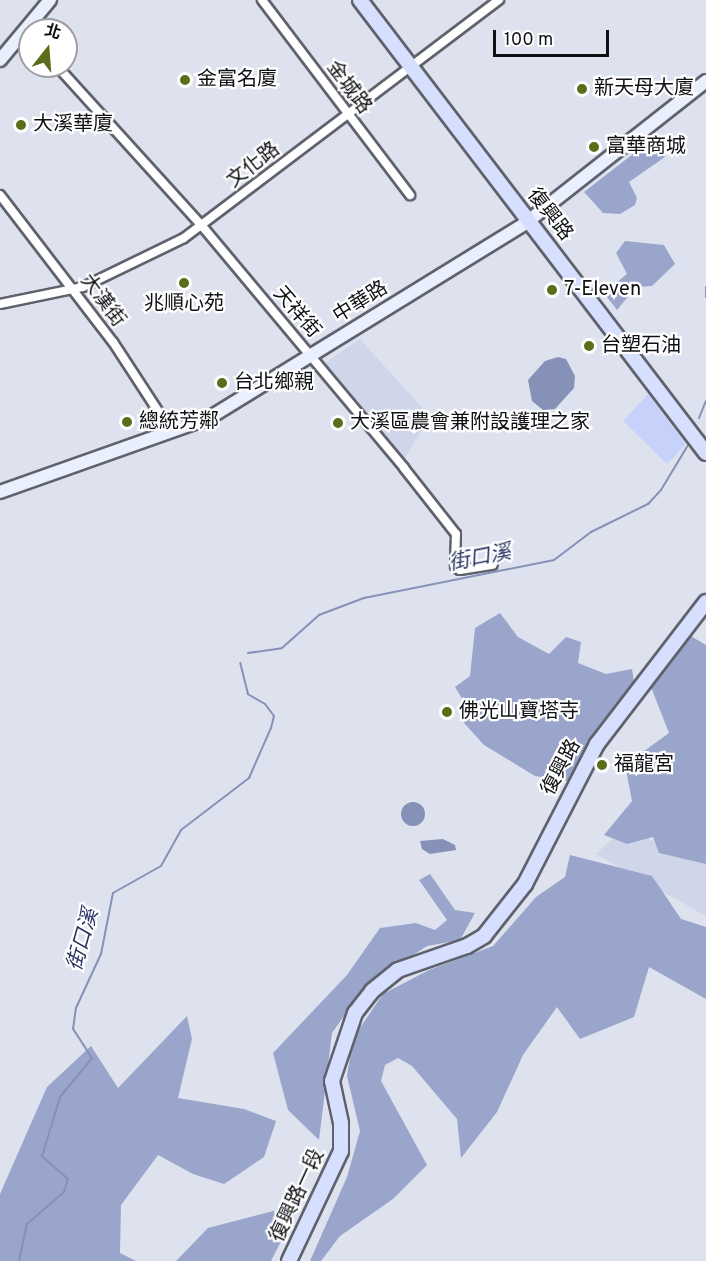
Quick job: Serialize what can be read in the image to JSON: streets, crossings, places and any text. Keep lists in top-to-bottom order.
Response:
{
  "streets": {
    "main road": ["復興路", "復興路一段"],
    "street": [
      "金城路",
      "文化路",
      "大漢街",
      "中華路",
      "天祥街"
    ]
  },
  "crossings": [
    ["金城路", "文化路"],
    ["文化路", "復興路"],
    ["文化路", "大漢街"],
    ["文化路", "天祥街"],
    ["復興路", "中華路"],
    ["復興路", "復興路一段"],
    ["大漢街", "中華路"],
    ["中華路", "天祥街"]
  ],
  "water": ["街口溪"],
  "places": [
    "金富名廈",
    "新天母大廈",
    "大溪華廈",
    "富華商城",
    "兆順心苑",
    "7-Eleven",
    "台塑石油",
    "台北鄉親",
    "總統芳鄰",
    "大溪區農會兼附設護理之家",
    "佛光山寶塔寺",
    "福龍宮"
  ],
  "scale_bar": "100 m",
  "north": "top"
}
